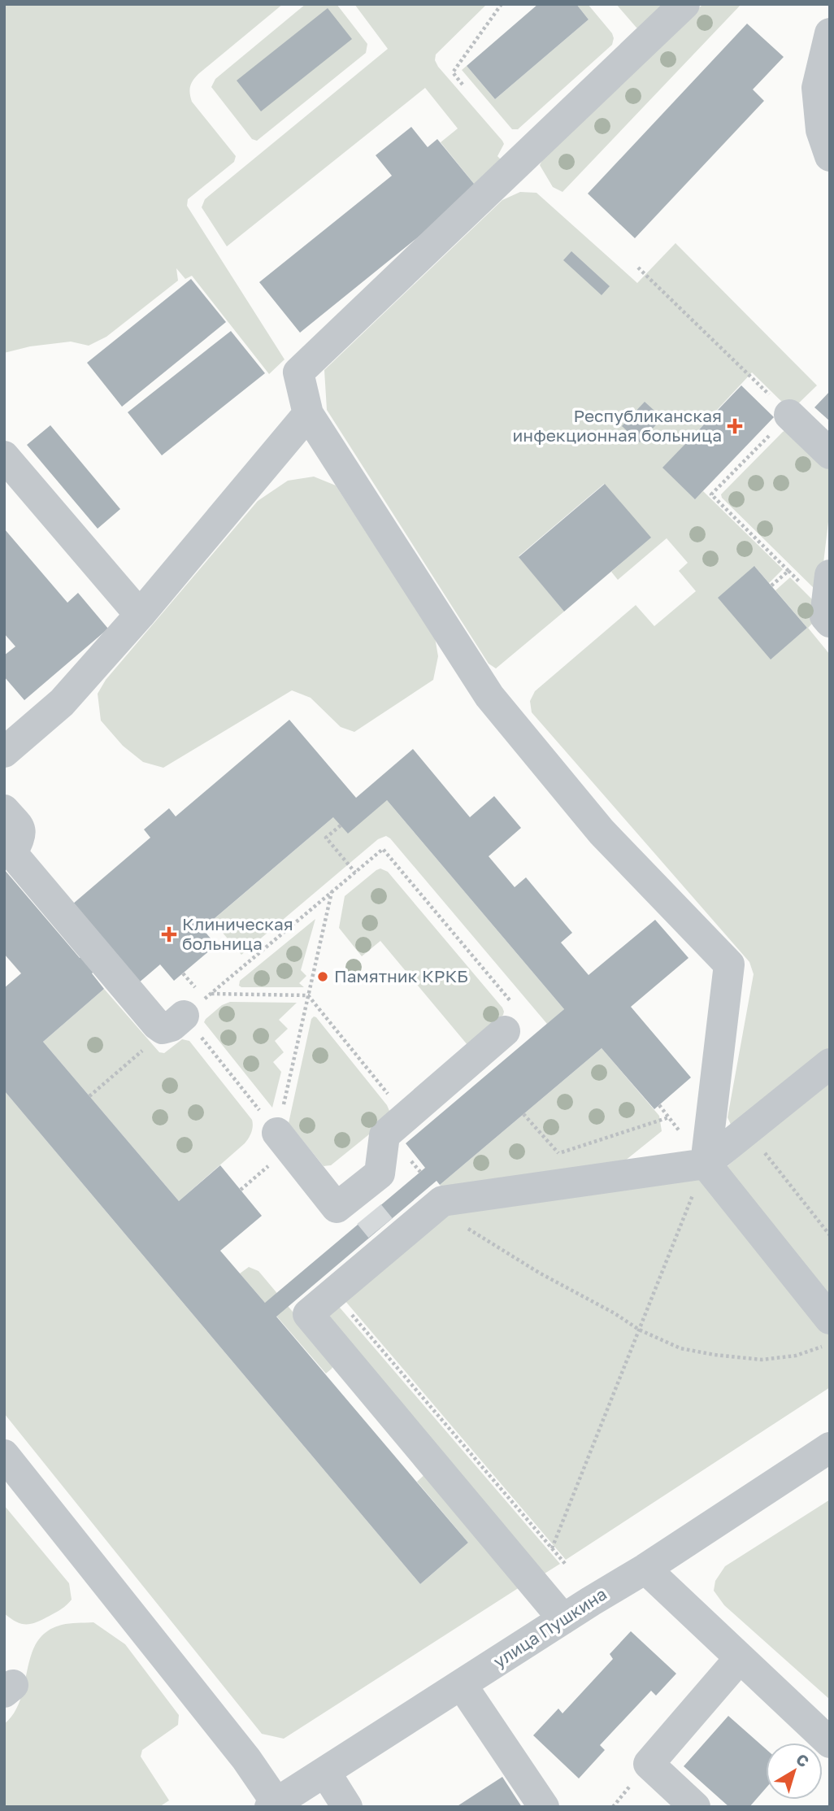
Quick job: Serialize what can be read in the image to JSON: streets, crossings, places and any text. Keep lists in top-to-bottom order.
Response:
{
  "streets": {
    "street": ["улица Пушкина"]
  },
  "places": {
    "health": ["Республиканская инфекционная больница", "Клиническая больница"],
    "other": ["Памятник КРКБ"]
  },
  "north": "top right"
}
